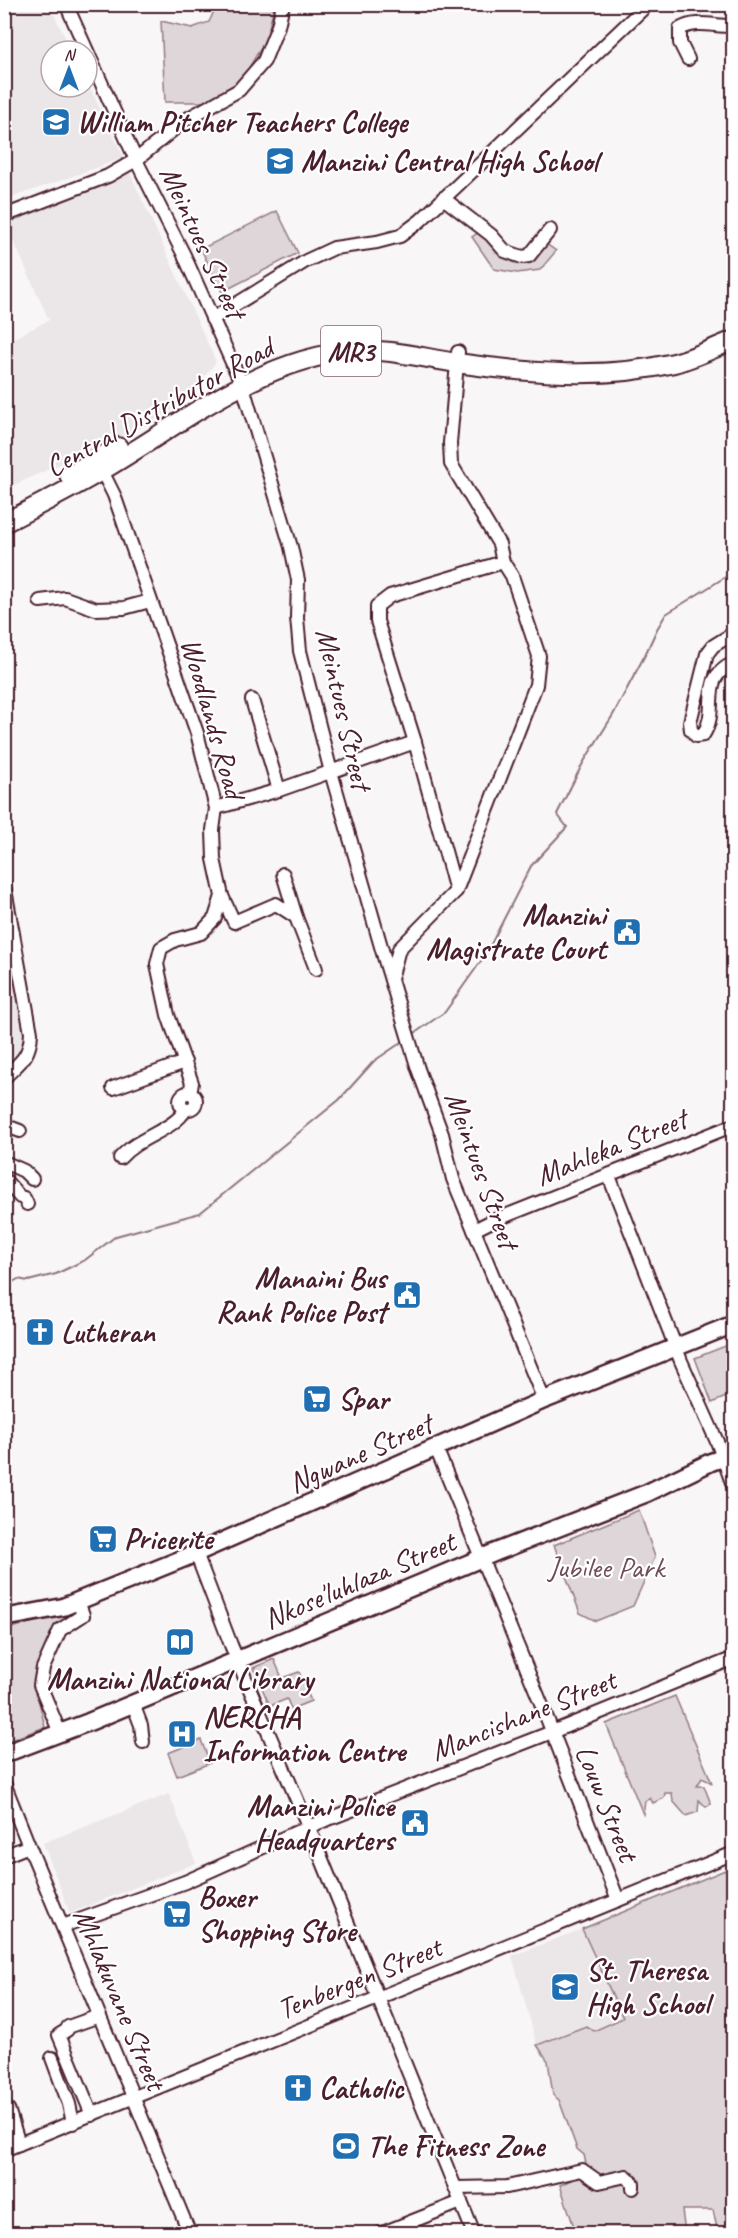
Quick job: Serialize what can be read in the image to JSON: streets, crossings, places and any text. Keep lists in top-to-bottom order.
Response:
{
  "streets": {
    "highway": ["MR3", "Central Distributor Road"],
    "main road": ["Ngwane Street", "Nkose'luhlaza Street"],
    "street": [
      "Meintues Street",
      "Woodlands Road",
      "Mahleka Street",
      "Mancishane Street",
      "Louw Street",
      "Tenbergen Street",
      "Mhlakuvane Street"
    ]
  },
  "crossings": [
    ["Meintues Street", "Central Distributor Road"],
    ["Meintues Street", "Mahleka Street"],
    ["Meintues Street", "Ngwane Street"],
    ["Central Distributor Road", "Woodlands Road"],
    ["Ngwane Street", "Louw Street"],
    ["Nkose'luhlaza Street", "Louw Street"],
    ["Mancishane Street", "Louw Street"],
    ["Mancishane Street", "Mhlakuvane Street"],
    ["Louw Street", "Tenbergen Street"],
    ["Tenbergen Street", "Mhlakuvane Street"]
  ],
  "parks": ["Jubilee Park"],
  "places": {
    "school or university": ["William Pitcher Teachers College", "Manzini Central High School", "St. Theresa High School"],
    "public building": ["Manzini Magistrate Court", "Manaini Bus Rank Police Post", "Manzini Police Headquarters"],
    "church": ["Lutheran", "Catholic"],
    "supermarket": ["Spar", "Pricerite", "Boxer Shopping Store"],
    "library": ["Manzini National Library"],
    "hospital": ["NERCHA Information Centre"],
    "sports": ["The Fitness Zone"]
  },
  "north": "top"
}
